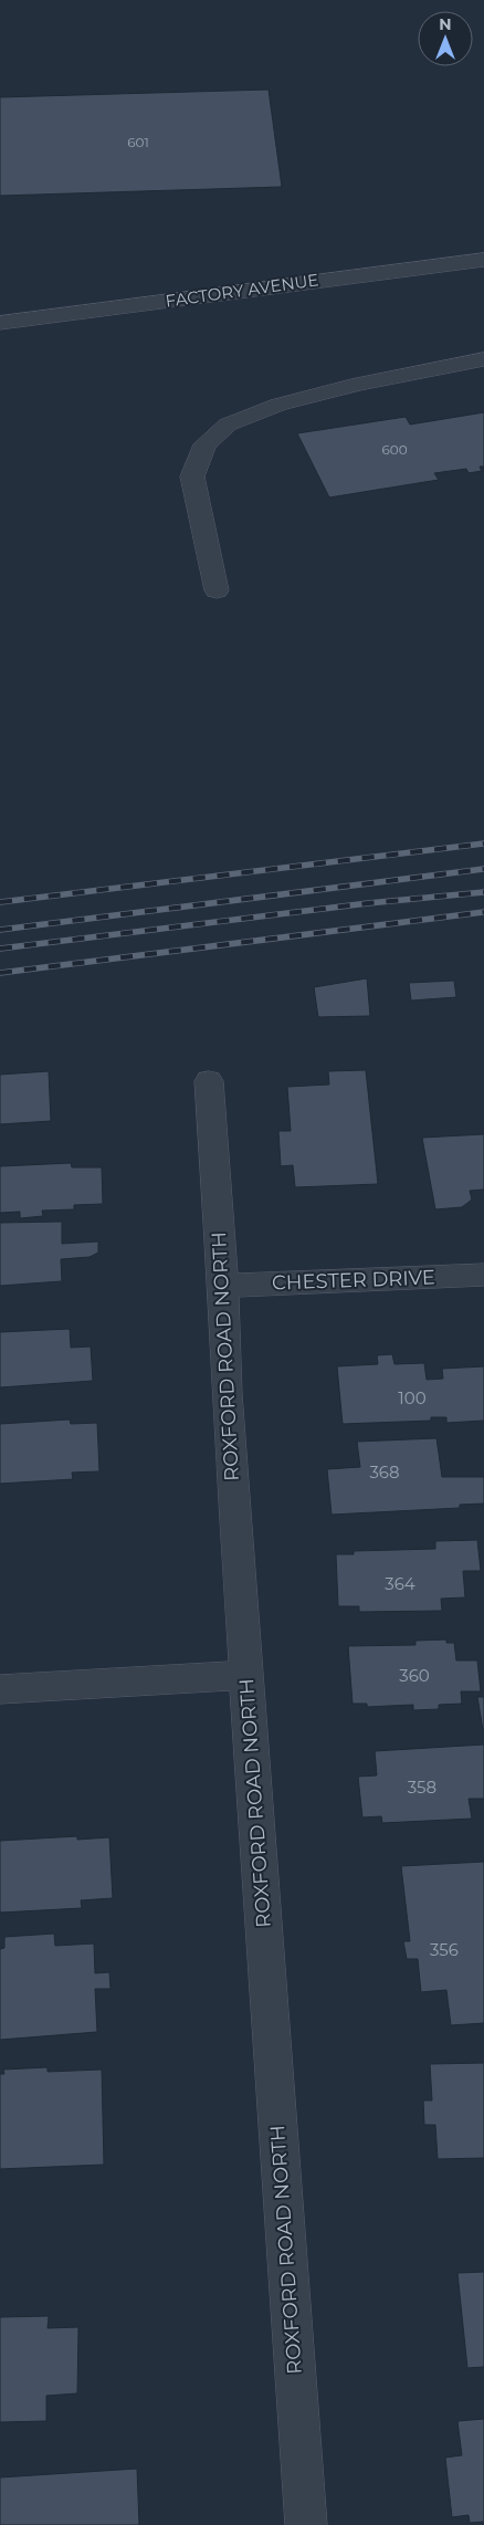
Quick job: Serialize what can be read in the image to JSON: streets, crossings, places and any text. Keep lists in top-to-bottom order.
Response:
{
  "streets": {
    "street": ["FACTORY AVENUE", "CHESTER DRIVE", "ROXFORD ROAD NORTH"]
  },
  "crossings": [
    ["CHESTER DRIVE", "ROXFORD ROAD NORTH"]
  ],
  "house_numbers": [
    "601",
    "600",
    "100",
    "368",
    "364",
    "360",
    "358",
    "356"
  ],
  "north": "top"
}
